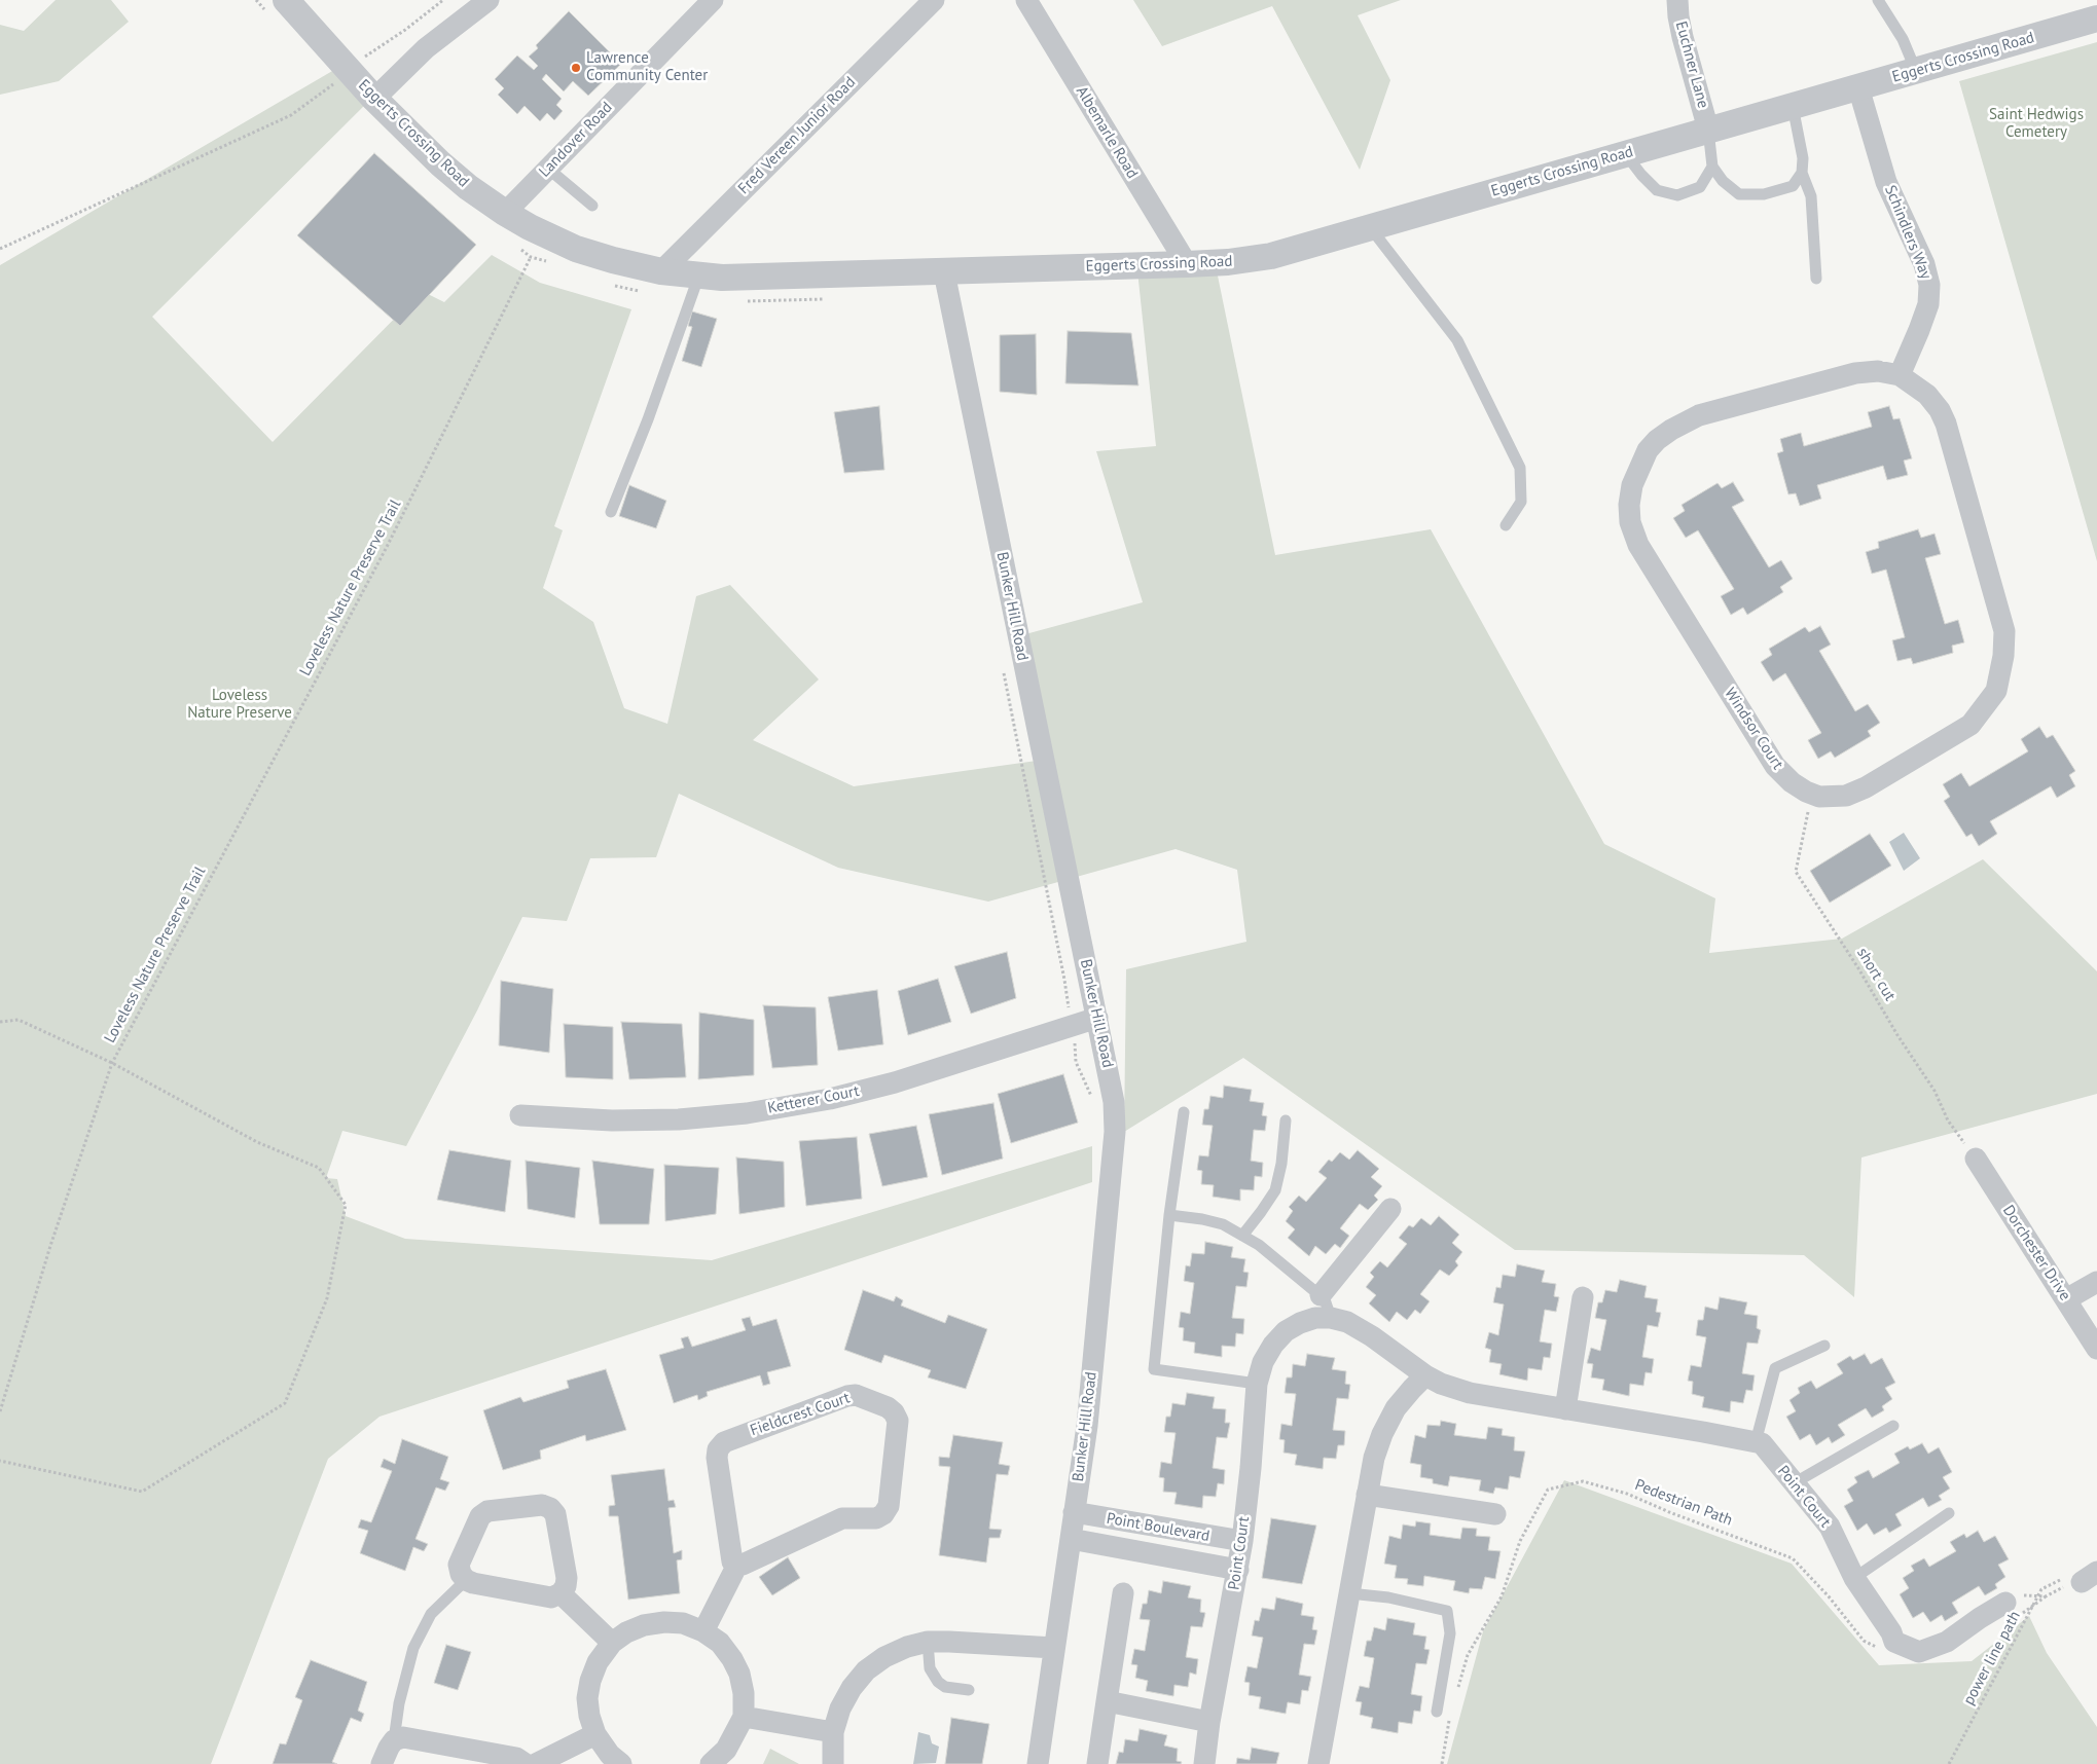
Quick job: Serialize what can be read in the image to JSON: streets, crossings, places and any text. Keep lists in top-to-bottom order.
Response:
{
  "streets": {
    "street": [
      "Eggerts Crossing Road",
      "Euchner Lane",
      "Albemarle Road",
      "Fred Vereen Junior Road",
      "Landover Road",
      "Schindlers Way",
      "Bunker Hill Road",
      "Windsor Court",
      "Ketterer Court",
      "Dorchester Drive",
      "Fieldcrest Court",
      "Point Court",
      "Point Boulevard"
    ],
    "path": [
      "Loveless Nature Preserve Trail",
      "short cut",
      "Pedestrian Path",
      "power line path"
    ]
  },
  "crossings": [
    ["Eggerts Crossing Road", "Euchner Lane"],
    ["Eggerts Crossing Road", "Albemarle Road"],
    ["Eggerts Crossing Road", "Fred Vereen Junior Road"],
    ["Eggerts Crossing Road", "Landover Road"],
    ["Eggerts Crossing Road", "Schindlers Way"],
    ["Eggerts Crossing Road", "Bunker Hill Road"],
    ["Schindlers Way", "Windsor Court"],
    ["Bunker Hill Road", "Ketterer Court"],
    ["Bunker Hill Road", "Point Boulevard"],
    ["Windsor Court", "short cut"],
    ["short cut", "Dorchester Drive"],
    ["Point Court", "Point Boulevard"]
  ],
  "parks": ["Saint Hedwigs Cemetery", "Loveless Nature Preserve"],
  "places": ["Lawrence Community Center"]
}
